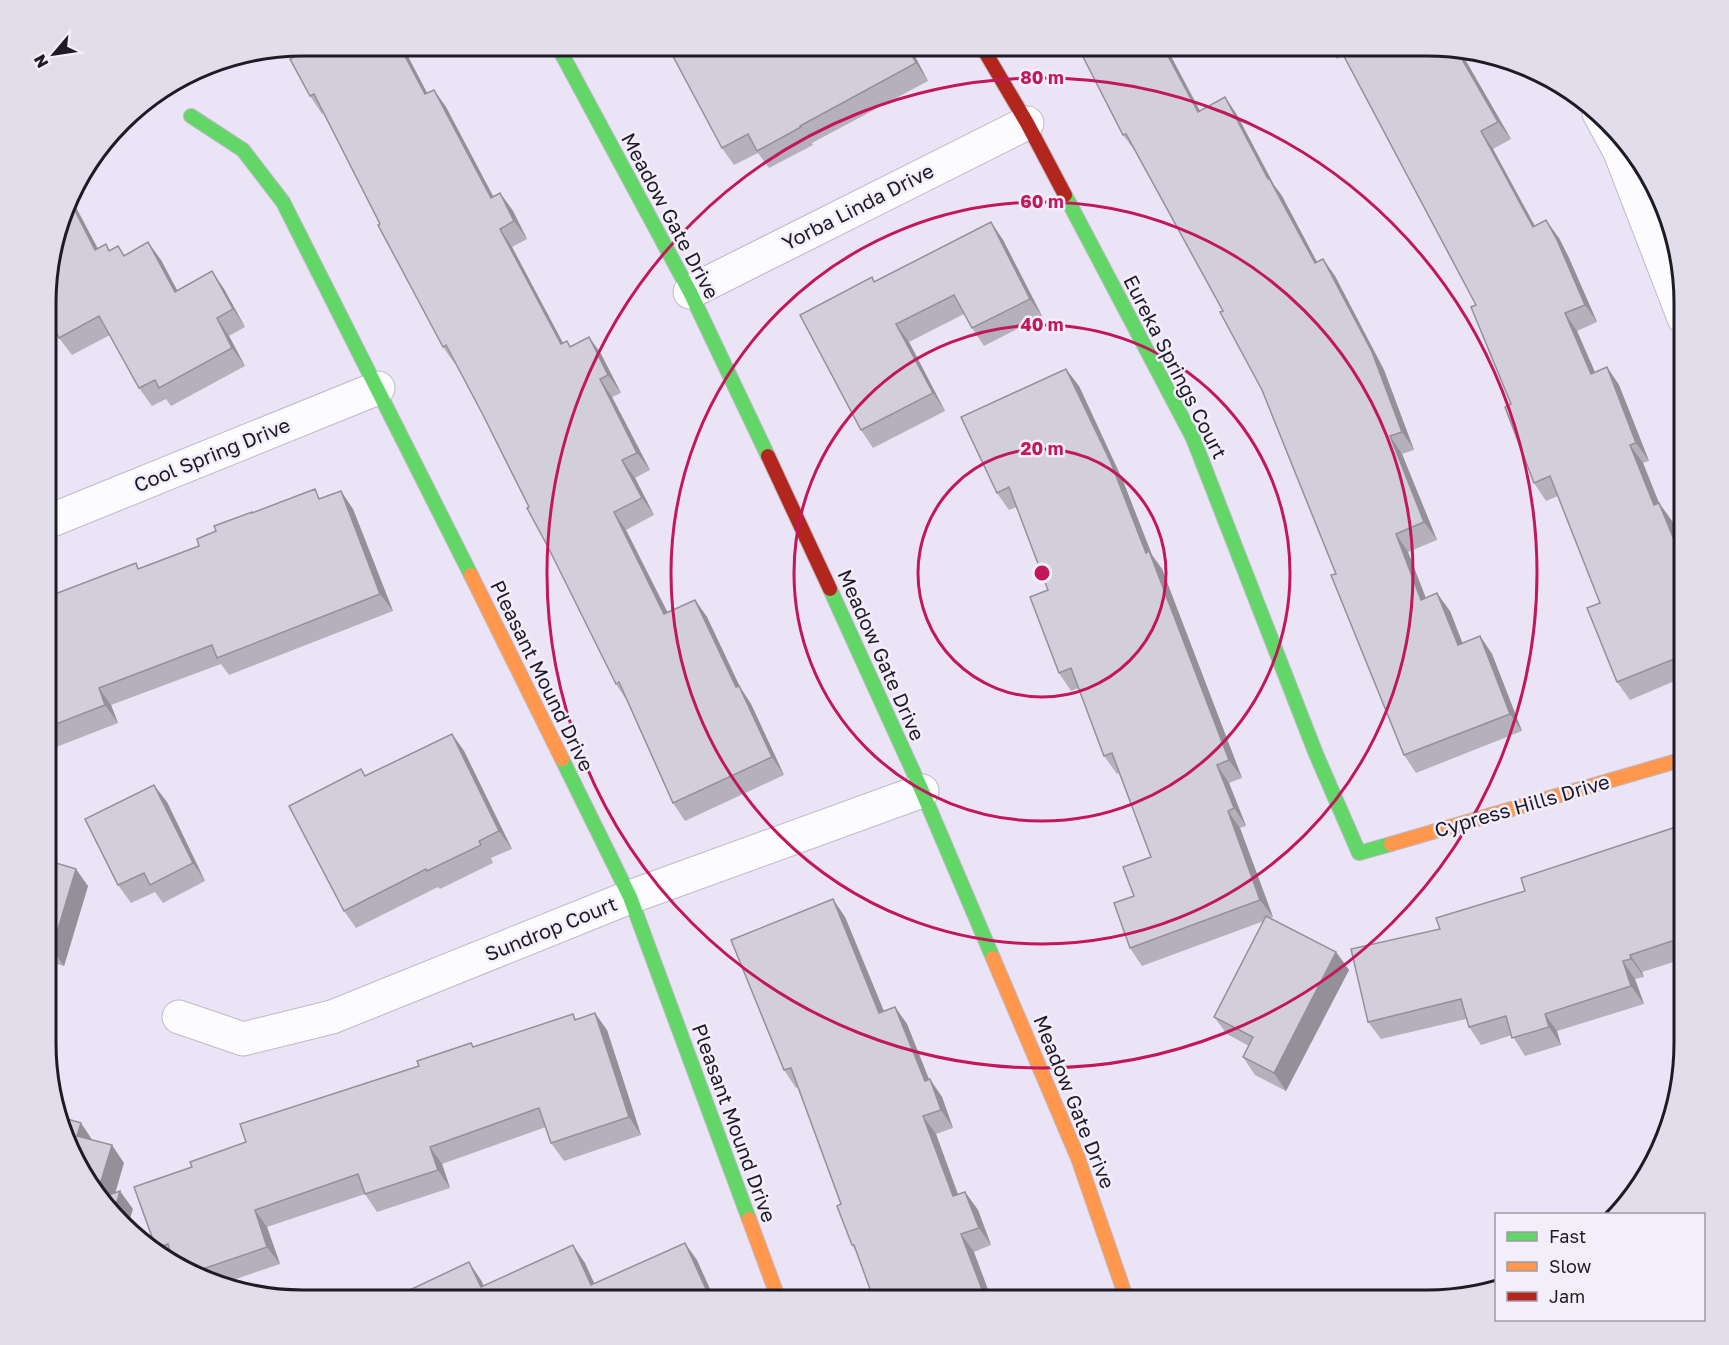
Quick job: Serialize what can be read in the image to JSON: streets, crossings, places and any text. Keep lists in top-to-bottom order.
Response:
{
  "streets": {
    "street": [
      "Yorba Linda Drive",
      "Meadow Gate Drive",
      "Eureka Springs Court",
      "Cool Spring Drive",
      "Pleasant Mound Drive",
      "Cypress Hills Drive",
      "Sundrop Court"
    ]
  },
  "crossings": [
    ["Yorba Linda Drive", "Meadow Gate Drive"],
    ["Yorba Linda Drive", "Eureka Springs Court"],
    ["Meadow Gate Drive", "Sundrop Court"],
    ["Eureka Springs Court", "Cypress Hills Drive"],
    ["Cool Spring Drive", "Pleasant Mound Drive"],
    ["Pleasant Mound Drive", "Sundrop Court"]
  ],
  "legend": ["Fast", "Slow", "Jam"],
  "north": "bottom left",
  "rings": [
    "80 m",
    "60 m",
    "40 m",
    "20 m"
  ]
}
